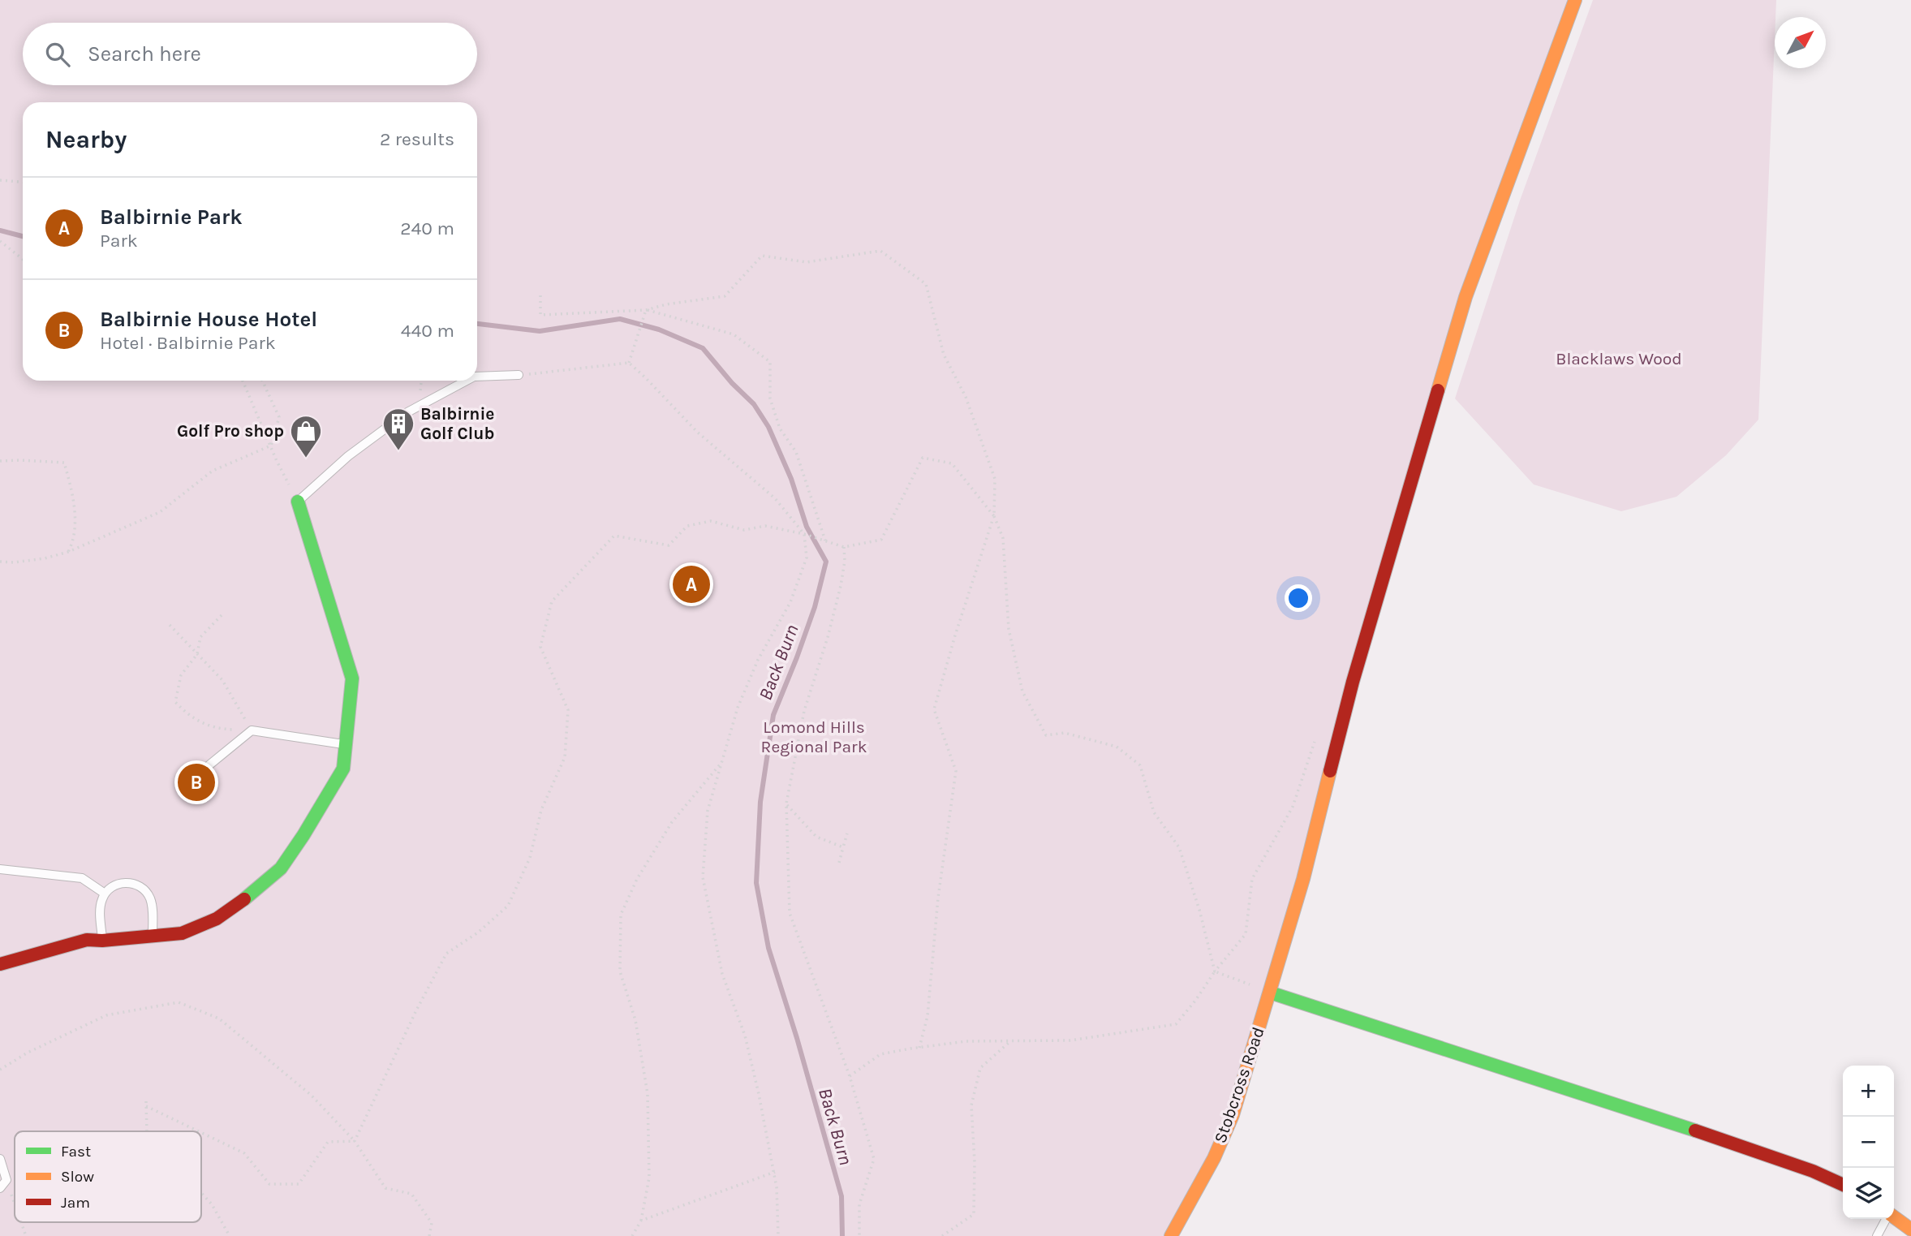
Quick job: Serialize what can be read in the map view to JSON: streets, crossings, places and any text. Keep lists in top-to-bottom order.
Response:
{
  "streets": {
    "street": ["Stobcross Road"]
  },
  "water": ["Back Burn"],
  "parks": ["Blacklaws Wood", "Lomond Hills Regional Park"],
  "places": {
    "building": ["Balbirnie Golf Club"],
    "shop": ["Golf Pro shop"]
  },
  "legend": ["Fast", "Slow", "Jam"],
  "north": "top right",
  "page": {
    "search": "Search here",
    "heading": ["Nearby", "2 results"],
    "list": [
      {
        "mark": "A",
        "name": "Balbirnie Park",
        "note": "Park",
        "value": "240 m"
      },
      {
        "mark": "B",
        "name": "Balbirnie House Hotel",
        "note": "Hotel · Balbirnie Park",
        "value": "440 m"
      }
    ],
    "pins": ["A", "B"],
    "map_buttons": ["+", "−"]
  }
}
